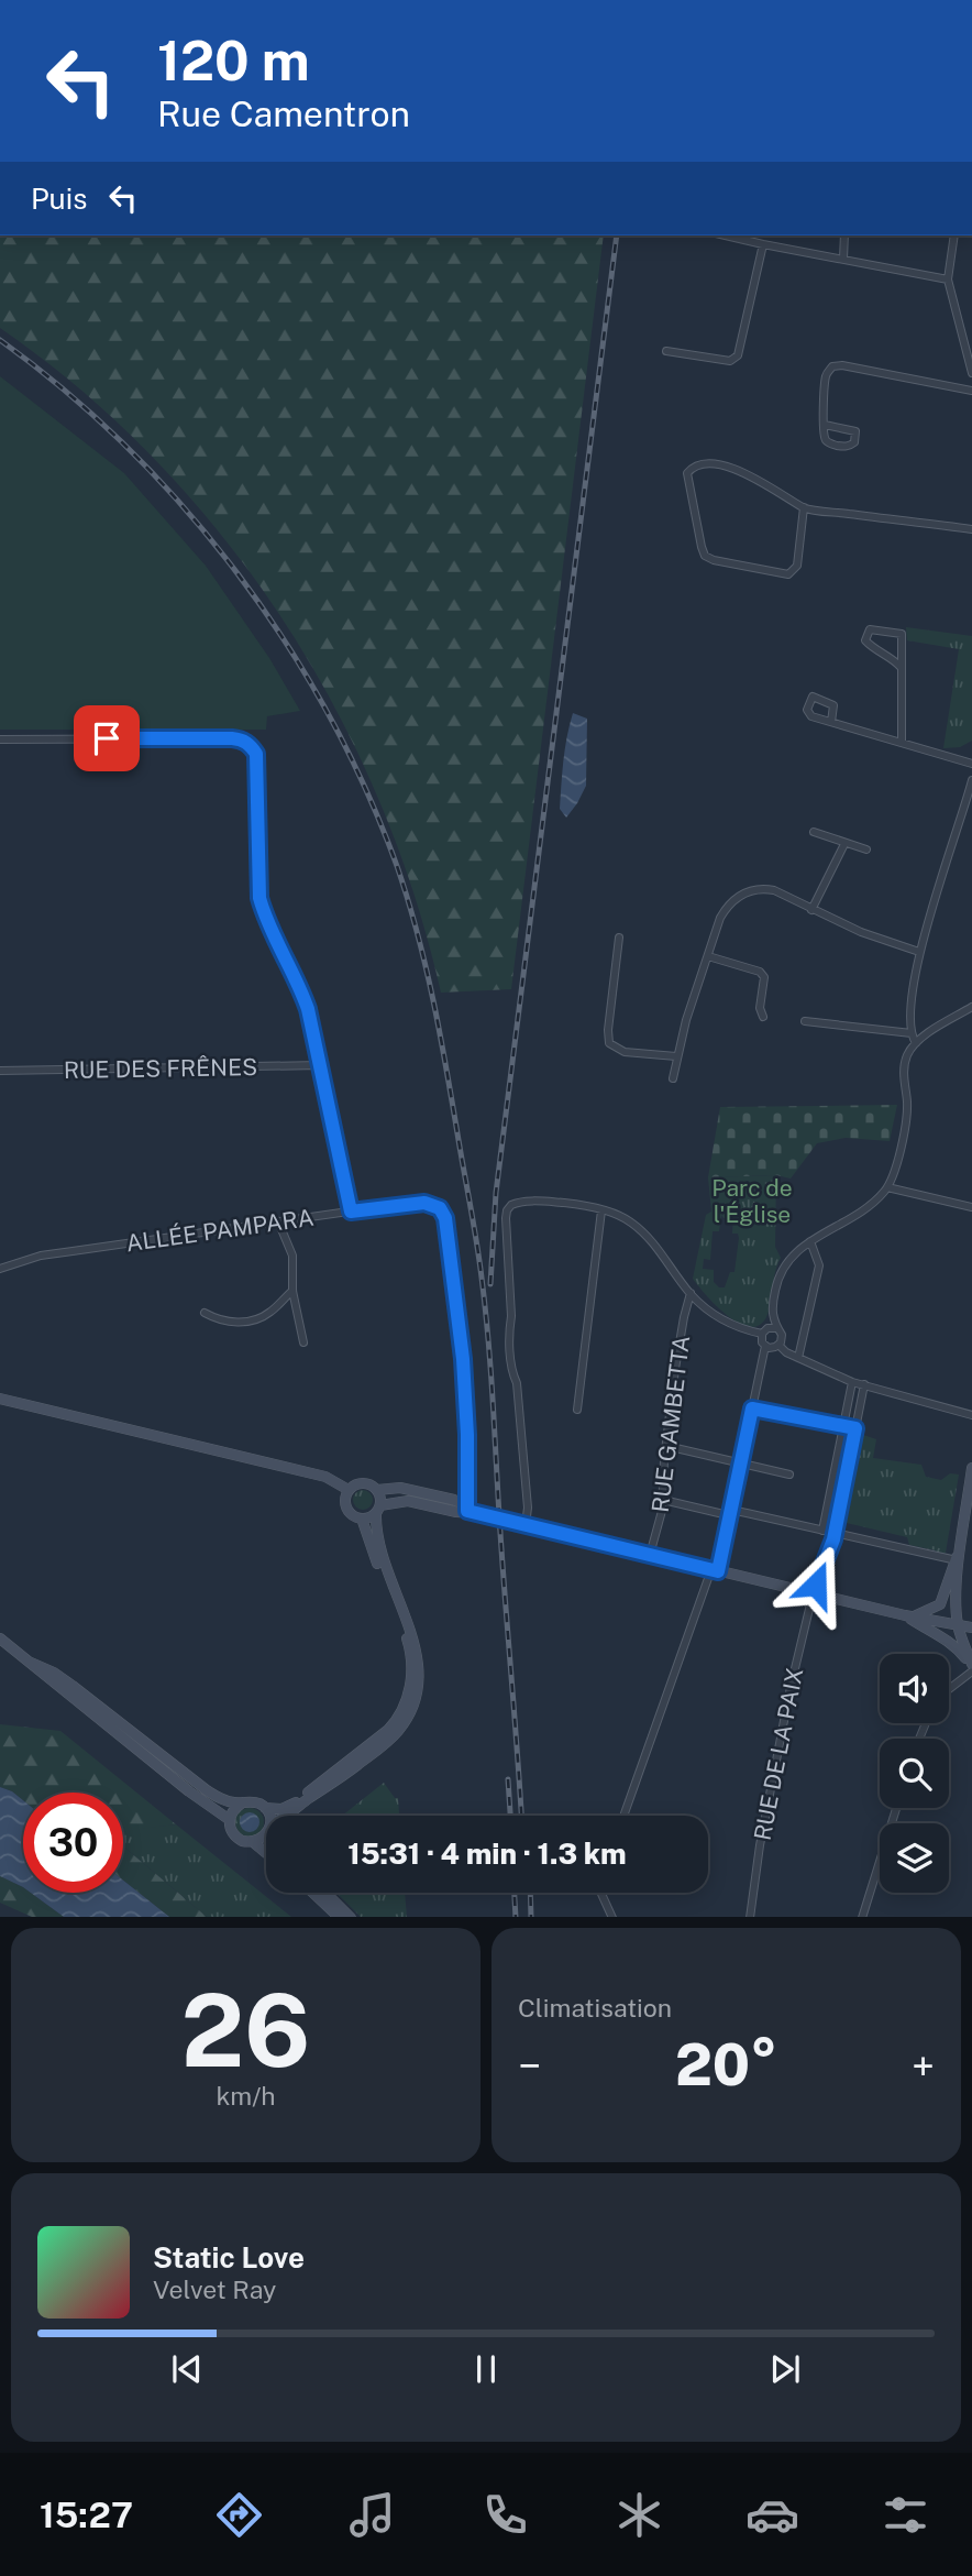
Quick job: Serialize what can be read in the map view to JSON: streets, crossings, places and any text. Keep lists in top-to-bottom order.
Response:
{
  "streets": {
    "street": [
      "RUE DES FRÊNES",
      "ALLÉE PAMPARA",
      "RUE GAMBETTA",
      "RUE DE LA PAIX"
    ]
  },
  "parks": ["Parc de l'Église"],
  "page": {
    "turn": ["120 m", "Rue Camentron"],
    "then": "Puis",
    "limit": "30",
    "trip": "15:31 · 4 min · 1.3 km",
    "tile": [
      ["26", "km/h"],
      "Climatisation"
    ],
    "heat": ["−", "20°", "+"],
    "song": ["Static Love", "Velvet Ray"],
    "tabs": "15:27"
  }
}
